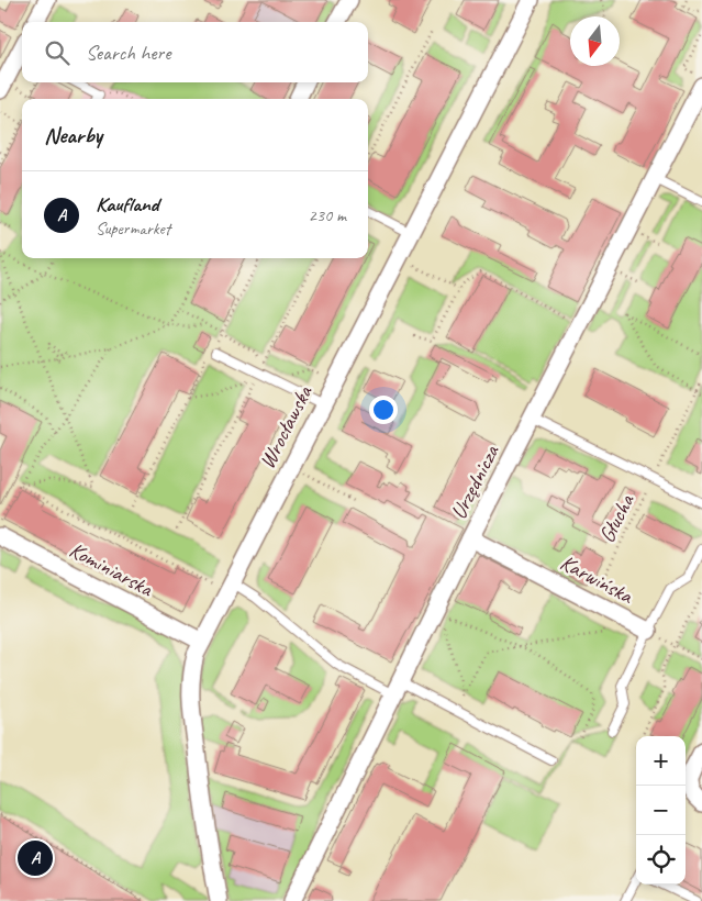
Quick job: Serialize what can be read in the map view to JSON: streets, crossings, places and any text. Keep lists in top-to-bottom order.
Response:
{
  "streets": {
    "street": [
      "Wrocławska",
      "Urzędnicza",
      "Kominiarska",
      "Karwińska"
    ],
    "path": ["Głucha"]
  },
  "crossings": [
    ["Wrocławska", "Kominiarska"],
    ["Urzędnicza", "Karwińska"],
    ["Głucha", "Karwińska"]
  ],
  "north": "bottom",
  "page": {
    "search": "Search here",
    "heading": "Nearby",
    "list": [
      {
        "mark": "A",
        "name": "Kaufland",
        "note": "Supermarket",
        "value": "230 m"
      }
    ],
    "map_buttons": ["+", "−"],
    "pins": "A"
  }
}
